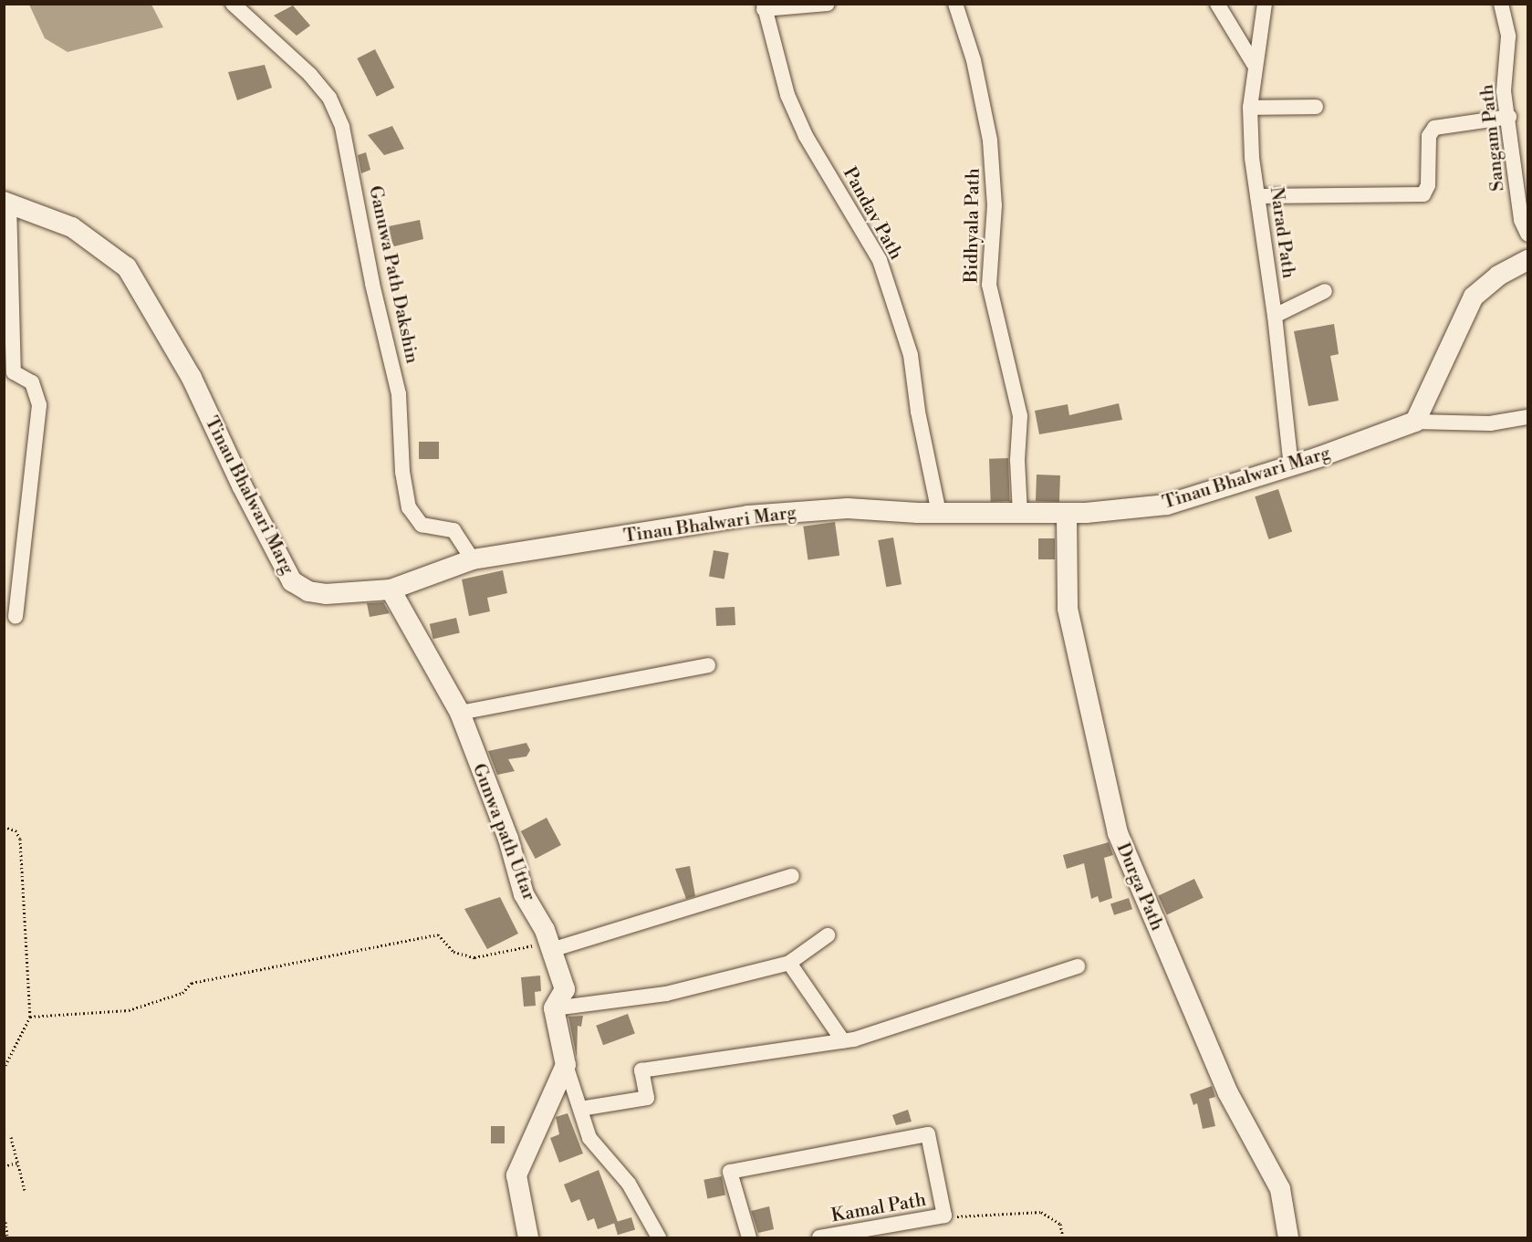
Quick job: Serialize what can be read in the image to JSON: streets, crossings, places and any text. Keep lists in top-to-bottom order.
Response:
{
  "streets": {
    "street": [
      "Sangam Path",
      "Pandav Path",
      "Bidhyala Path",
      "Narad Path",
      "Ganuwa Path Dakshin",
      "Tinau Bhalwari Marg",
      "Gunwa path Uttar",
      "Durga Path",
      "Kamal Path"
    ]
  },
  "crossings": [
    ["Pandav Path", "Tinau Bhalwari Marg"],
    ["Bidhyala Path", "Tinau Bhalwari Marg"],
    ["Narad Path", "Tinau Bhalwari Marg"],
    ["Ganuwa Path Dakshin", "Tinau Bhalwari Marg"],
    ["Tinau Bhalwari Marg", "Gunwa path Uttar"],
    ["Tinau Bhalwari Marg", "Durga Path"]
  ]
}
